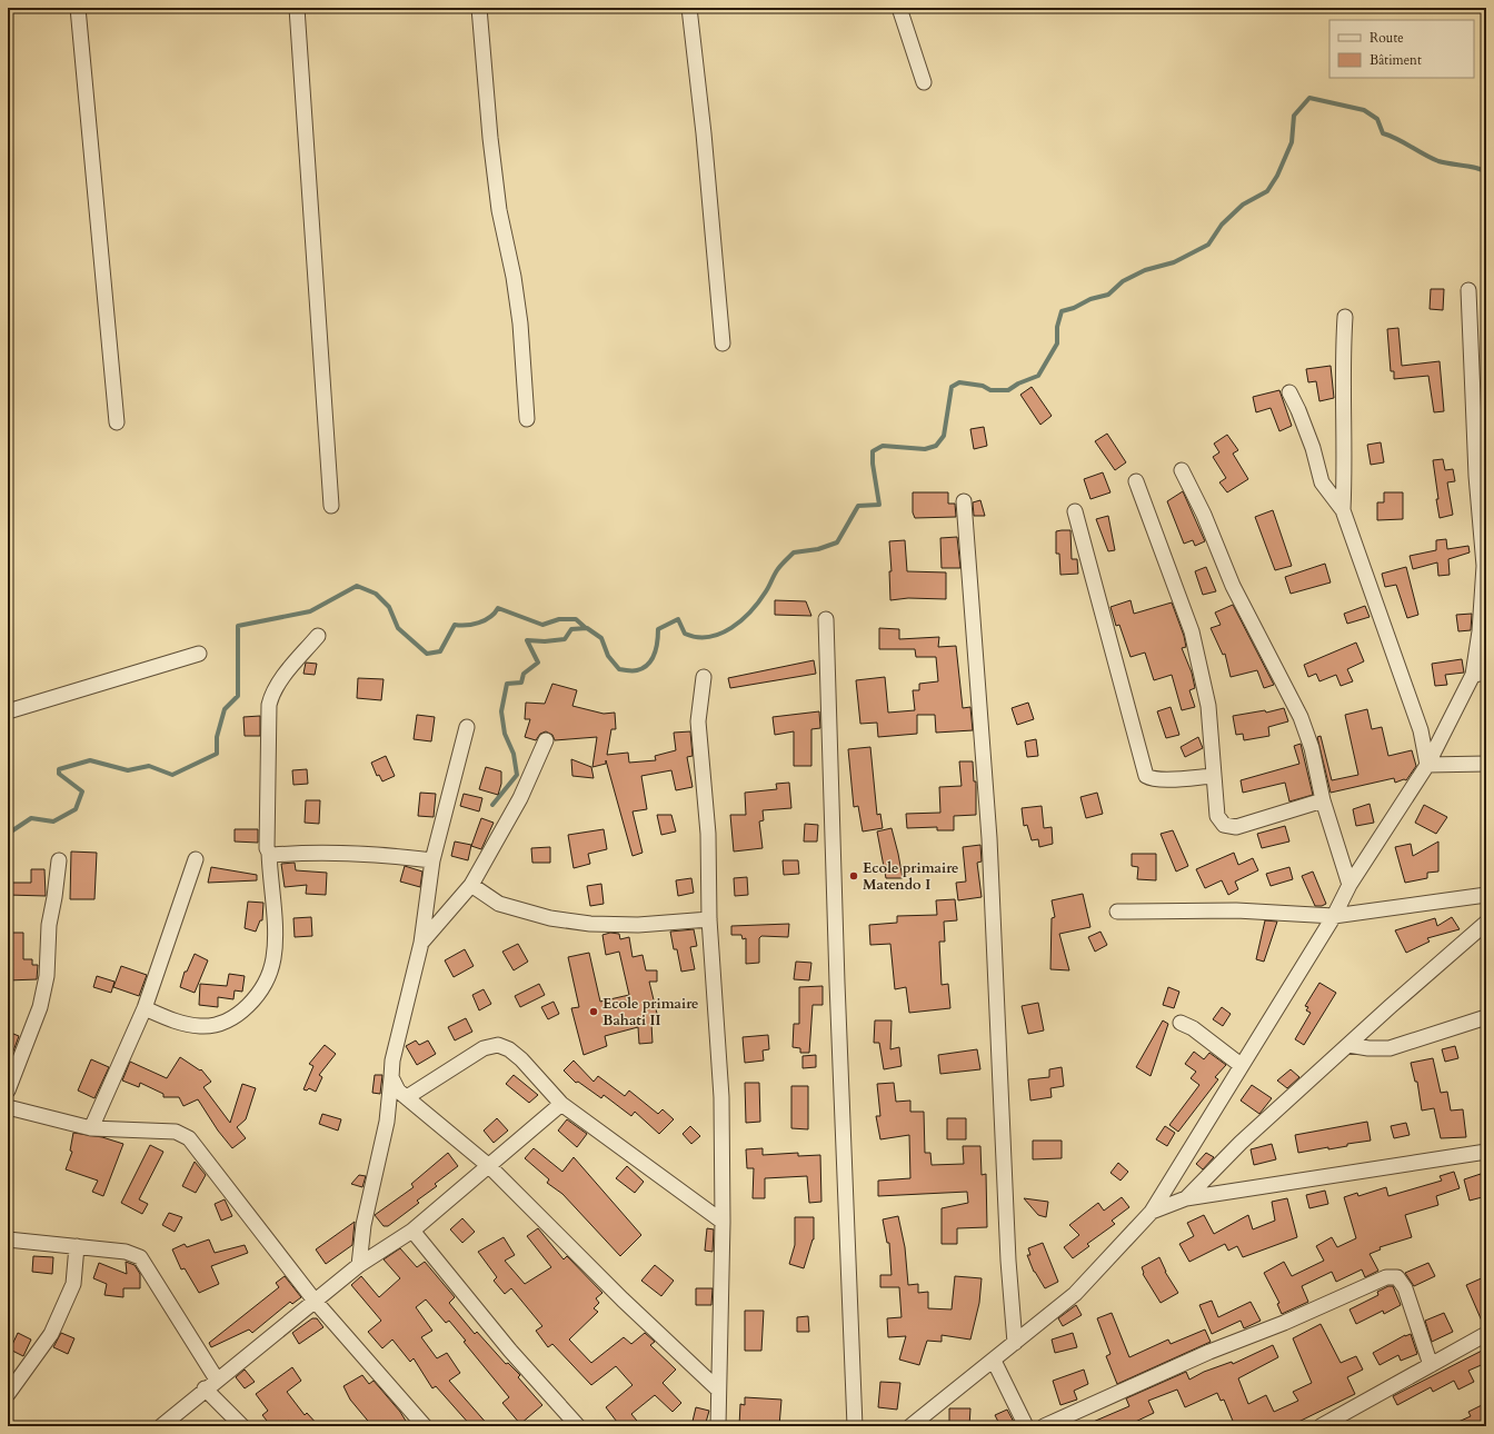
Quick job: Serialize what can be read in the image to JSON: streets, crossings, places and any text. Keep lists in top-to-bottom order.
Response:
{
  "places": ["Ecole primaire Matendo I", "Ecole primaire Bahati II"],
  "legend": ["Route", "Bâtiment"]
}
